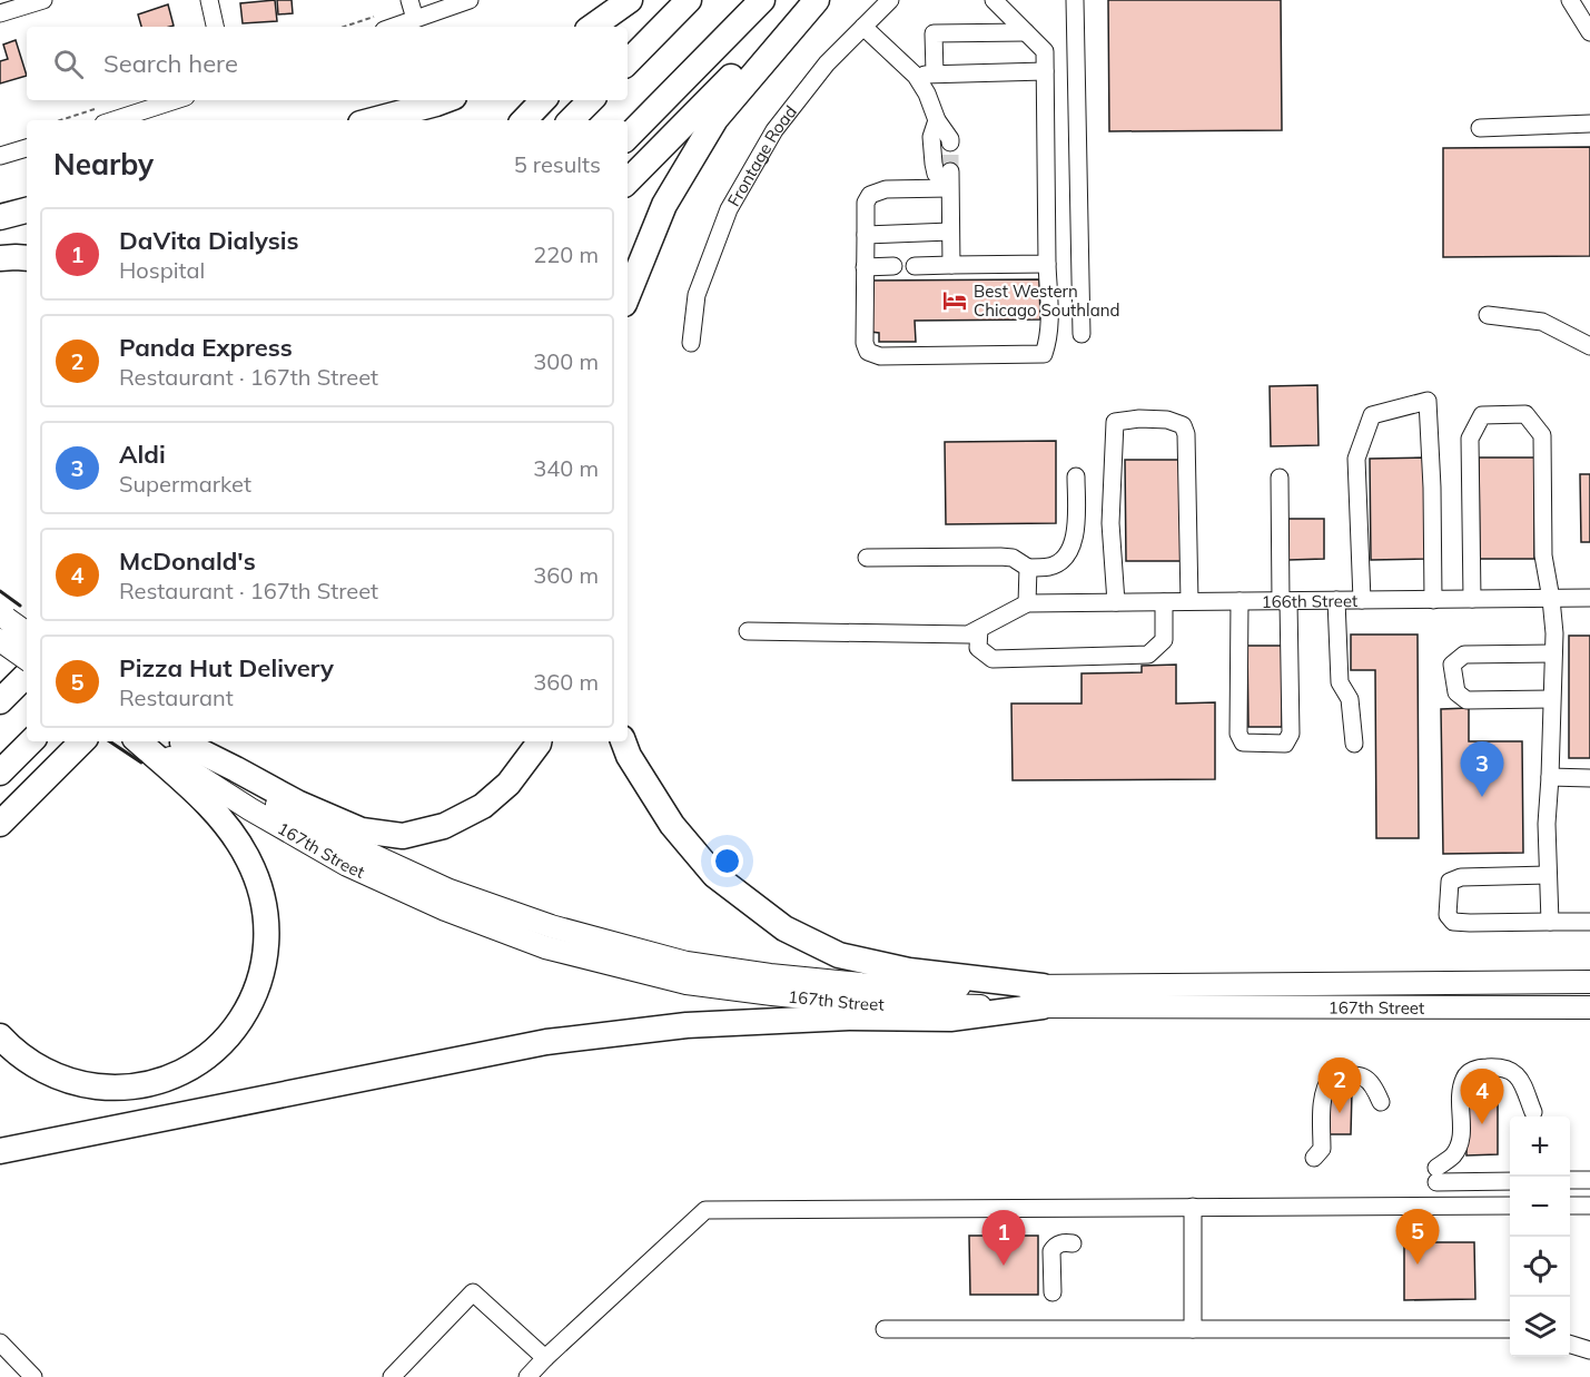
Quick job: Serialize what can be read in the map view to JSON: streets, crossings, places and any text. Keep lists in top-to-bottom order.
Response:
{
  "streets": {
    "main road": ["167th Street"],
    "street": ["Frontage Road", "166th Street"]
  },
  "places": {
    "hotel": ["Best Western Chicago Southland"]
  },
  "page": {
    "search": "Search here",
    "heading": ["Nearby", "5 results"],
    "list": [
      {
        "mark": "1",
        "name": "DaVita Dialysis",
        "note": "Hospital",
        "value": "220 m"
      },
      {
        "mark": "2",
        "name": "Panda Express",
        "note": "Restaurant · 167th Street",
        "value": "300 m"
      },
      {
        "mark": "3",
        "name": "Aldi",
        "note": "Supermarket",
        "value": "340 m"
      },
      {
        "mark": "4",
        "name": "McDonald's",
        "note": "Restaurant · 167th Street",
        "value": "360 m"
      },
      {
        "mark": "5",
        "name": "Pizza Hut Delivery",
        "note": "Restaurant",
        "value": "360 m"
      }
    ],
    "pins": [
      "3",
      "2",
      "4",
      "5",
      "1"
    ],
    "map_buttons": ["+", "−"]
  }
}
